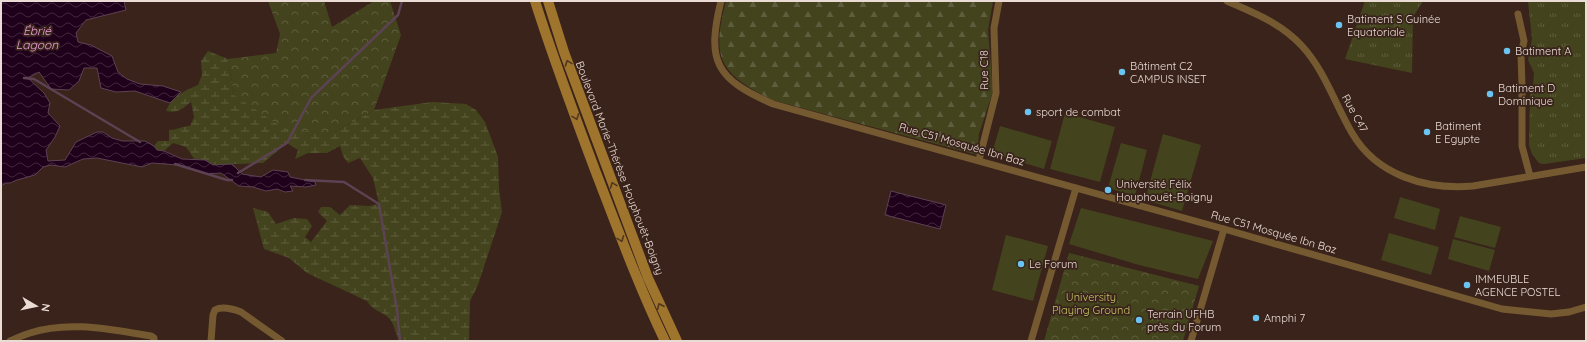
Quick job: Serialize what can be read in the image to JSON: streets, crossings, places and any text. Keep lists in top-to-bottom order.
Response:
{
  "streets": {
    "main road": ["Boulevard Marie-Thérèse Houphouët-Boigny"],
    "street": ["Rue C18", "Rue C47", "Rue C51 Mosquée Ibn Baz"]
  },
  "crossings": [
    ["Rue C18", "Rue C51 Mosquée Ibn Baz"]
  ],
  "water": ["Ébrié Lagoon"],
  "parks": ["University Playing Ground"],
  "places": [
    "Batiment S Guinée Equatoriale",
    "Batiment A",
    "Bâtiment C2 CAMPUS INSET",
    "Batiment D Dominique",
    "sport de combat",
    "Batiment E Egypte",
    "Université Félix Houphouët-Boigny",
    "Le Forum",
    "IMMEUBLE AGENCE POSTEL",
    "Amphi 7",
    "Terrain UFHB près du Forum"
  ],
  "north": "right"
}
